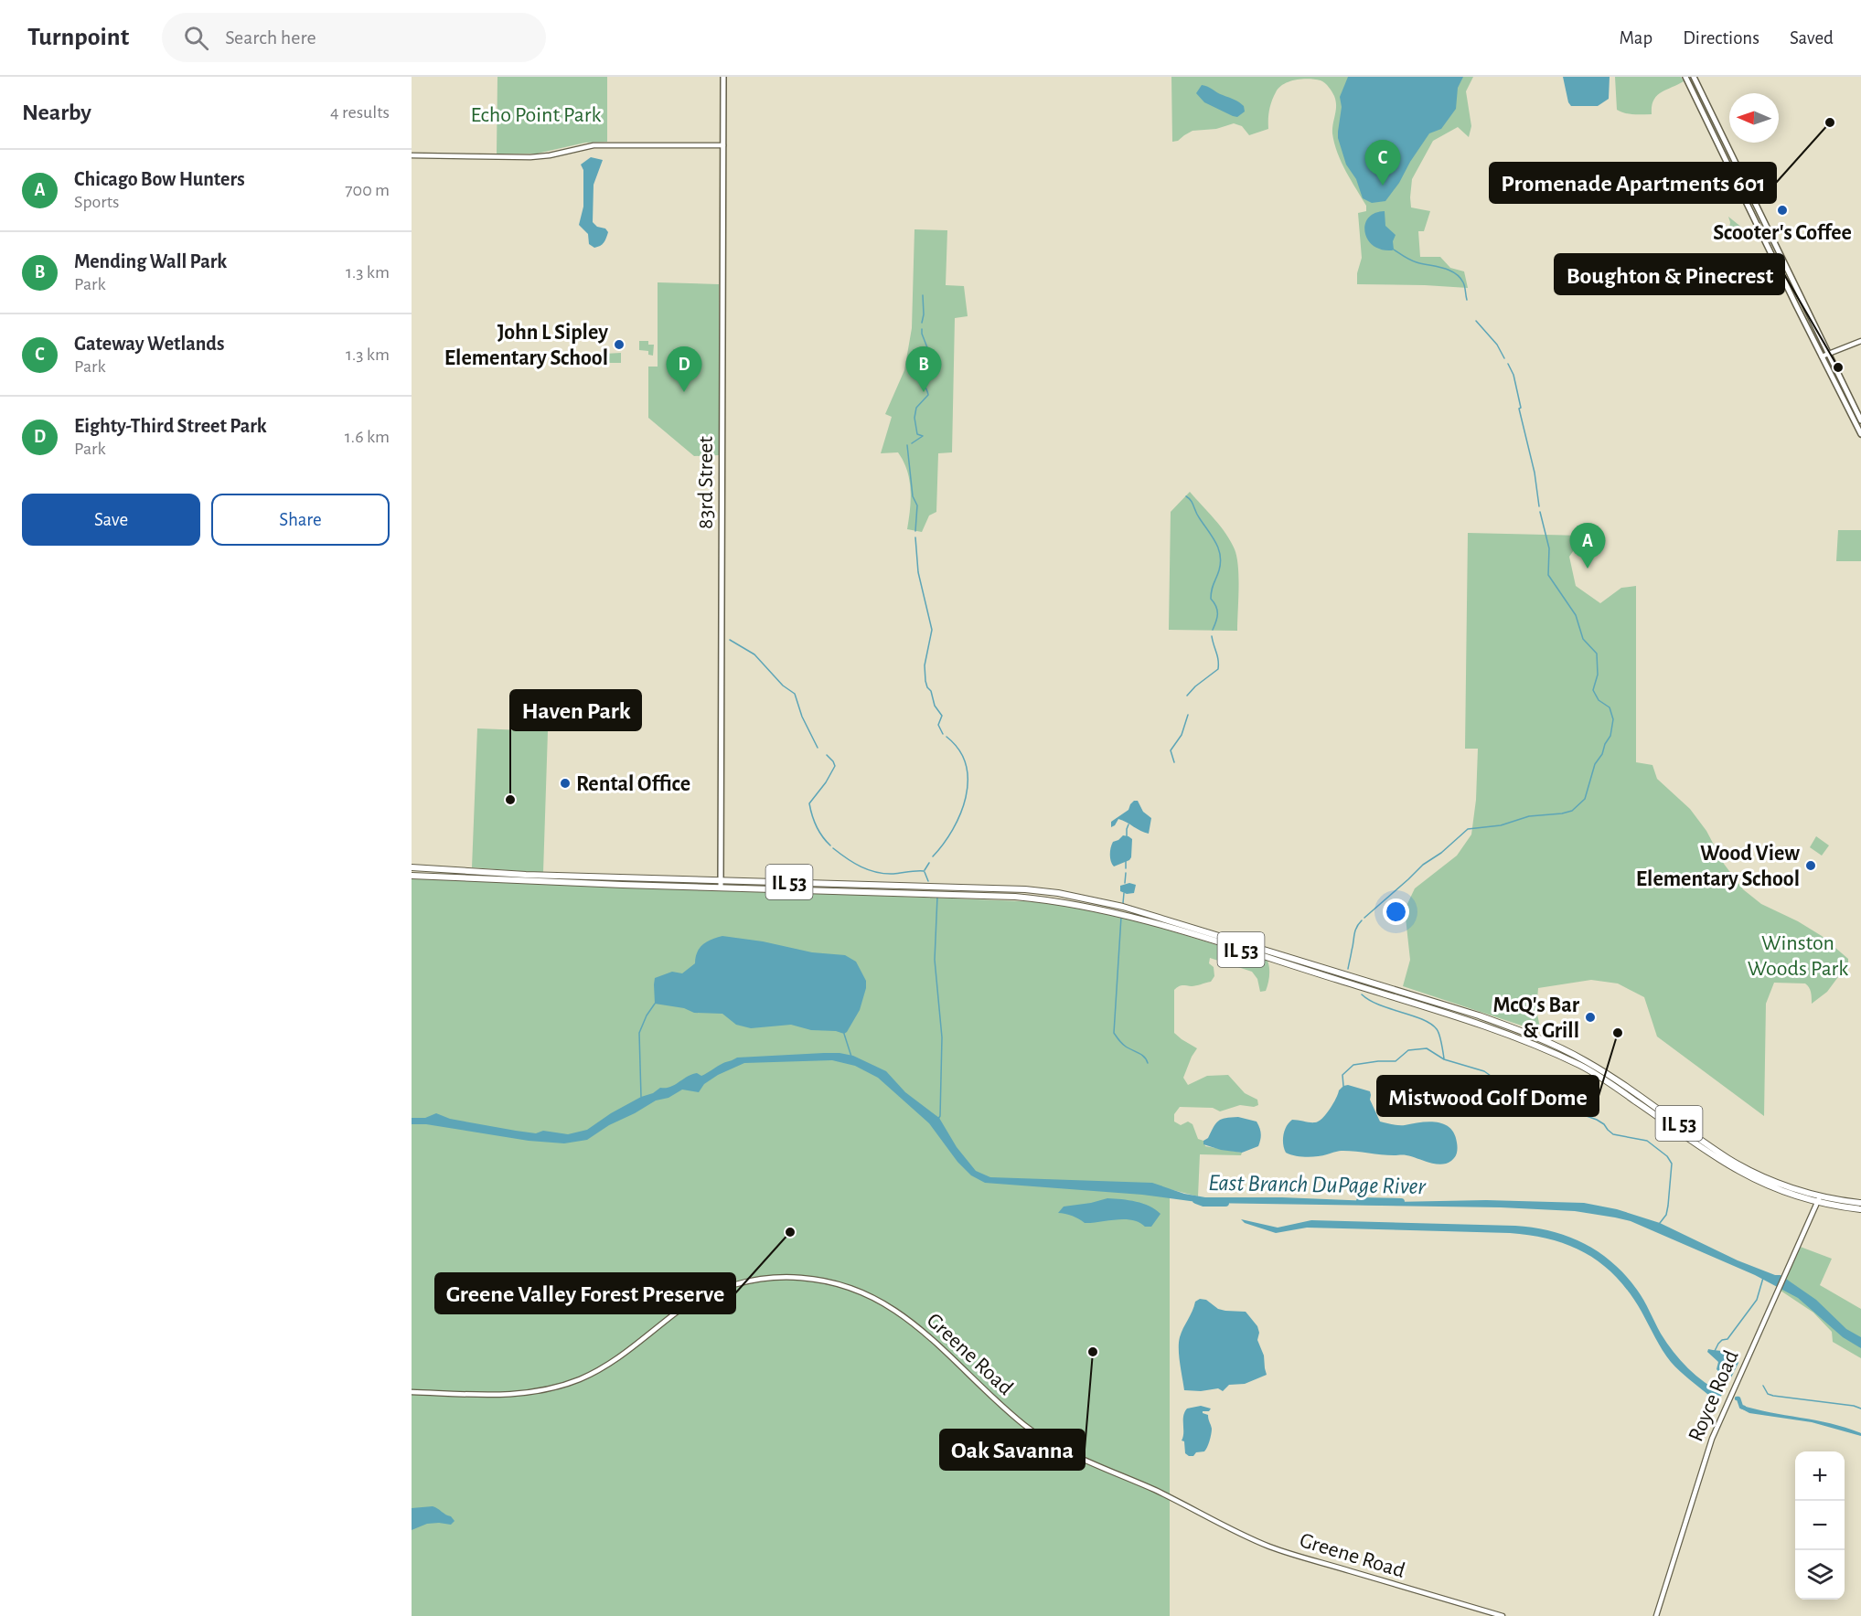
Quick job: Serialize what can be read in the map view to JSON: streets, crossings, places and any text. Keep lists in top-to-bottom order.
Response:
{
  "streets": {
    "main road": ["83rd Street", "IL 53"],
    "street": ["Greene Road", "Royce Road"]
  },
  "crossings": [
    ["83rd Street", "IL 53"],
    ["IL 53", "Royce Road"]
  ],
  "water": ["East Branch DuPage River"],
  "parks": ["Echo Point Park", "Winston Woods Park"],
  "places": [
    "Promenade Apartments 601",
    "Scooter's Coffee",
    "John L Sipley Elementary School",
    "Boughton & Pinecrest",
    "Rental Office",
    "Haven Park",
    "Wood View Elementary School",
    "McQ's Bar & Grill",
    "Mistwood Golf Dome",
    "Greene Valley Forest Preserve",
    "Oak Savanna"
  ],
  "north": "left",
  "page": {
    "header": "Turnpoint",
    "search": "Search here",
    "nav": ["Map", "Directions", "Saved"],
    "heading": ["Nearby", "4 results"],
    "pins": [
      "C",
      "B",
      "D",
      "A"
    ],
    "list": [
      {
        "mark": "A",
        "name": "Chicago Bow Hunters",
        "note": "Sports",
        "value": "700 m"
      },
      {
        "mark": "B",
        "name": "Mending Wall Park",
        "note": "Park",
        "value": "1.3 km"
      },
      {
        "mark": "C",
        "name": "Gateway Wetlands",
        "note": "Park",
        "value": "1.3 km"
      },
      {
        "mark": "D",
        "name": "Eighty-Third Street Park",
        "note": "Park",
        "value": "1.6 km"
      }
    ],
    "buttons": ["Save", "Share"],
    "map_buttons": ["+", "−"]
  }
}
